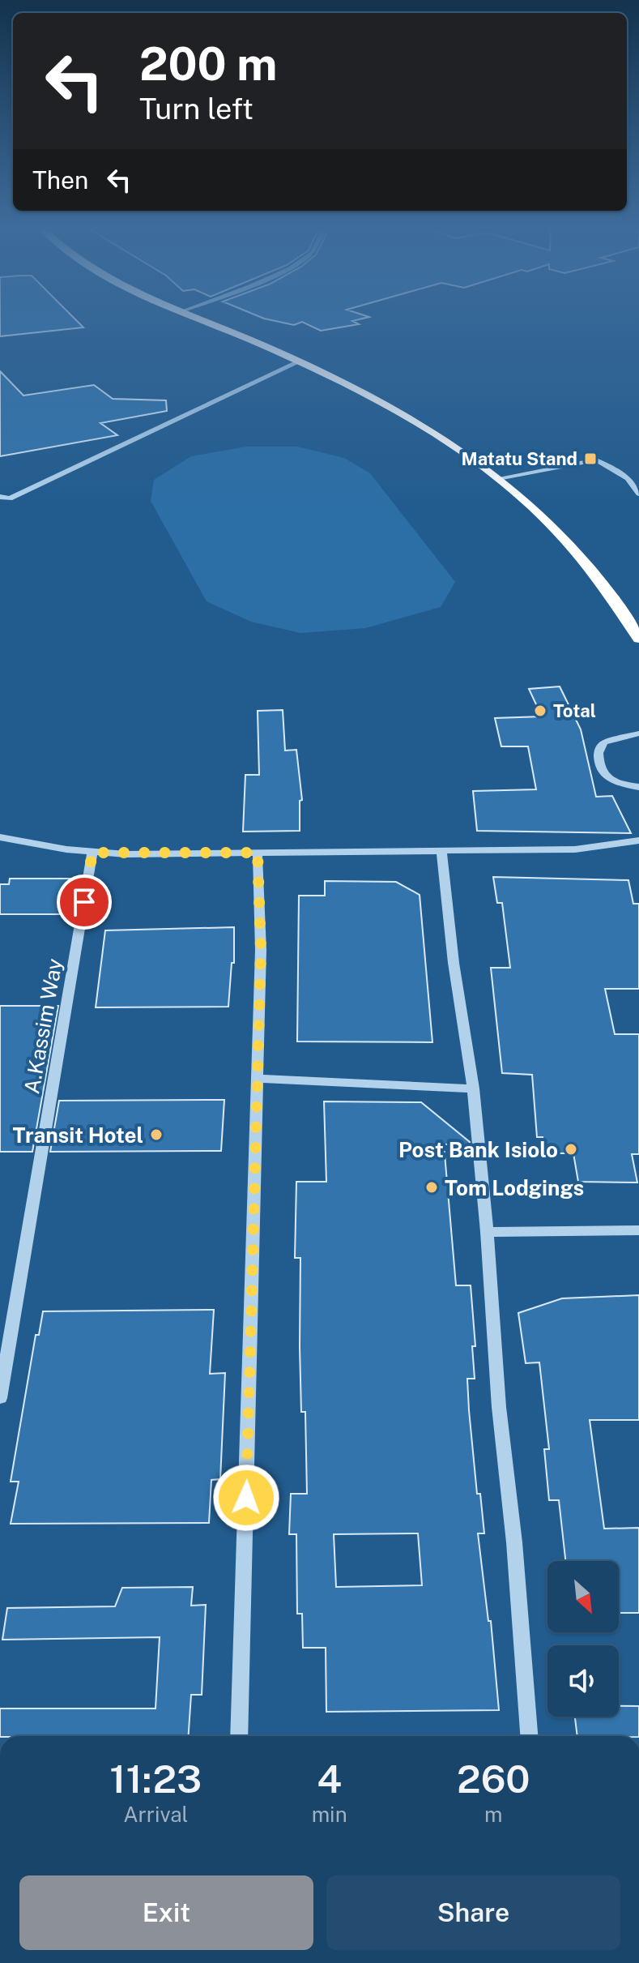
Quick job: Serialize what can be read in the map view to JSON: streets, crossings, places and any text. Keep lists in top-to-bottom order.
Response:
{
  "streets": {
    "street": ["A.Kassim Way"]
  },
  "places": {
    "transit": ["Matatu Stand"],
    "other": [
      "Total",
      "Transit Hotel",
      "Post Bank Isiolo",
      "Tom Lodgings"
    ]
  },
  "north": "bottom right",
  "page": {
    "turn": ["200 m", "Turn left"],
    "then": "Then",
    "eta": [
      "11:23",
      "Arrival",
      "4",
      "min",
      "260",
      "m"
    ],
    "buttons": ["Exit", "Share"]
  }
}
